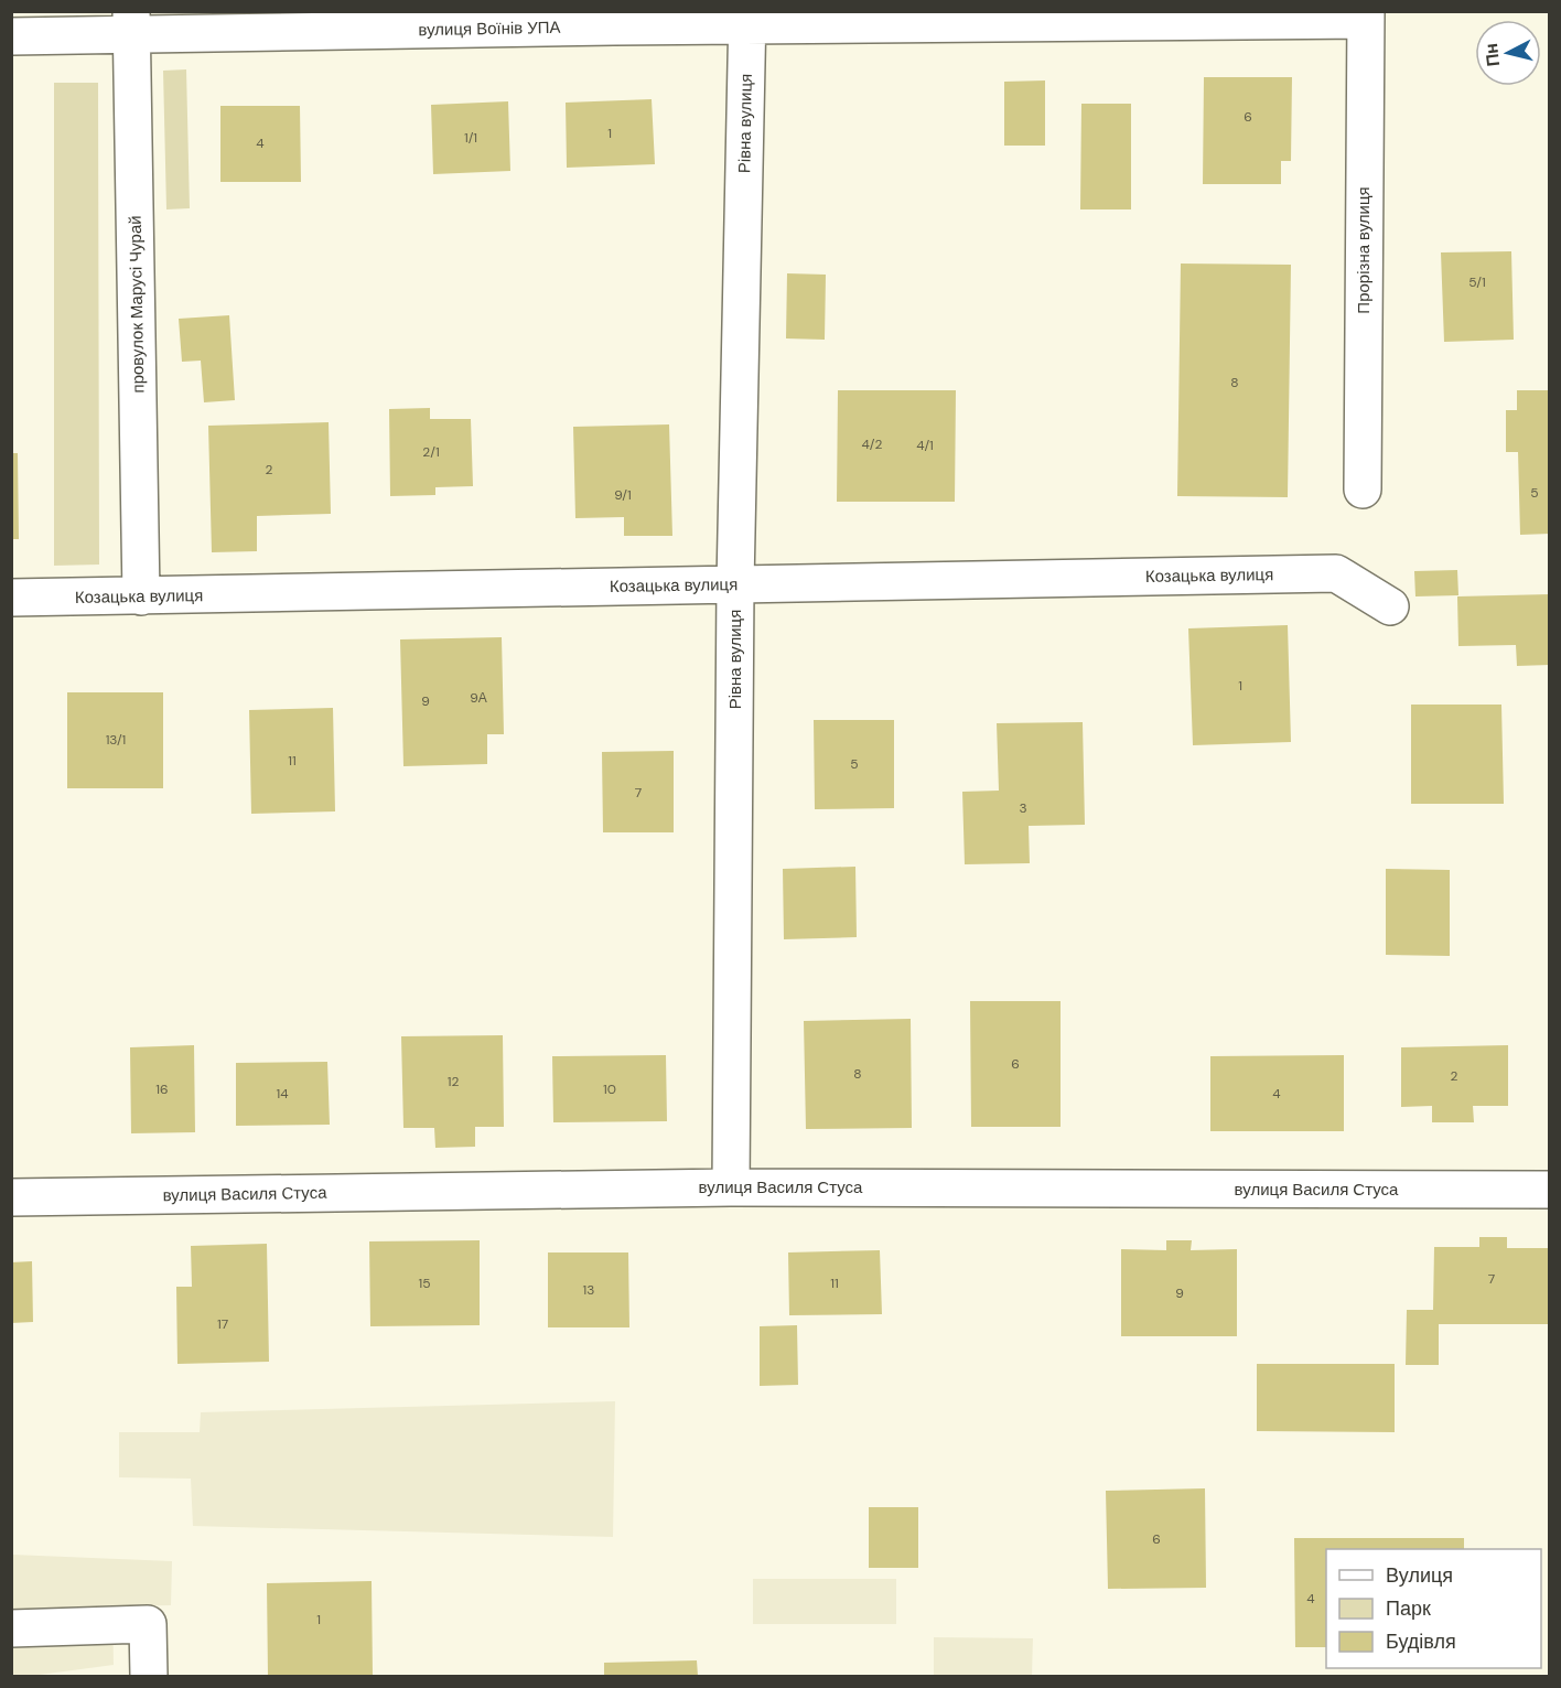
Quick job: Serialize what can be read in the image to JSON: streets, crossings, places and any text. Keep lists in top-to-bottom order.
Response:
{
  "streets": {
    "street": [
      "вулиця Воїнів УПА",
      "Рівна вулиця",
      "Прорізна вулиця",
      "провулок Марусі Чурай",
      "Козацька вулиця",
      "вулиця Василя Стуса"
    ]
  },
  "crossings": [
    ["вулиця Воїнів УПА", "Рівна вулиця"],
    ["вулиця Воїнів УПА", "Прорізна вулиця"],
    ["вулиця Воїнів УПА", "провулок Марусі Чурай"],
    ["Рівна вулиця", "Козацька вулиця"],
    ["Рівна вулиця", "вулиця Василя Стуса"],
    ["провулок Марусі Чурай", "Козацька вулиця"]
  ],
  "house_numbers": [
    "6",
    "1",
    "1/1",
    "4",
    "5/1",
    "8",
    "4/2",
    "4/1",
    "2/1",
    "2",
    "5",
    "9/1",
    "1",
    "9А",
    "9",
    "13/1",
    "11",
    "5",
    "7",
    "3",
    "6",
    "8",
    "2",
    "12",
    "16",
    "10",
    "14",
    "4",
    "7",
    "15",
    "11",
    "13",
    "9",
    "17",
    "6",
    "4",
    "1"
  ],
  "legend": ["Вулиця", "Парк", "Будівля"],
  "north": "left"
}
